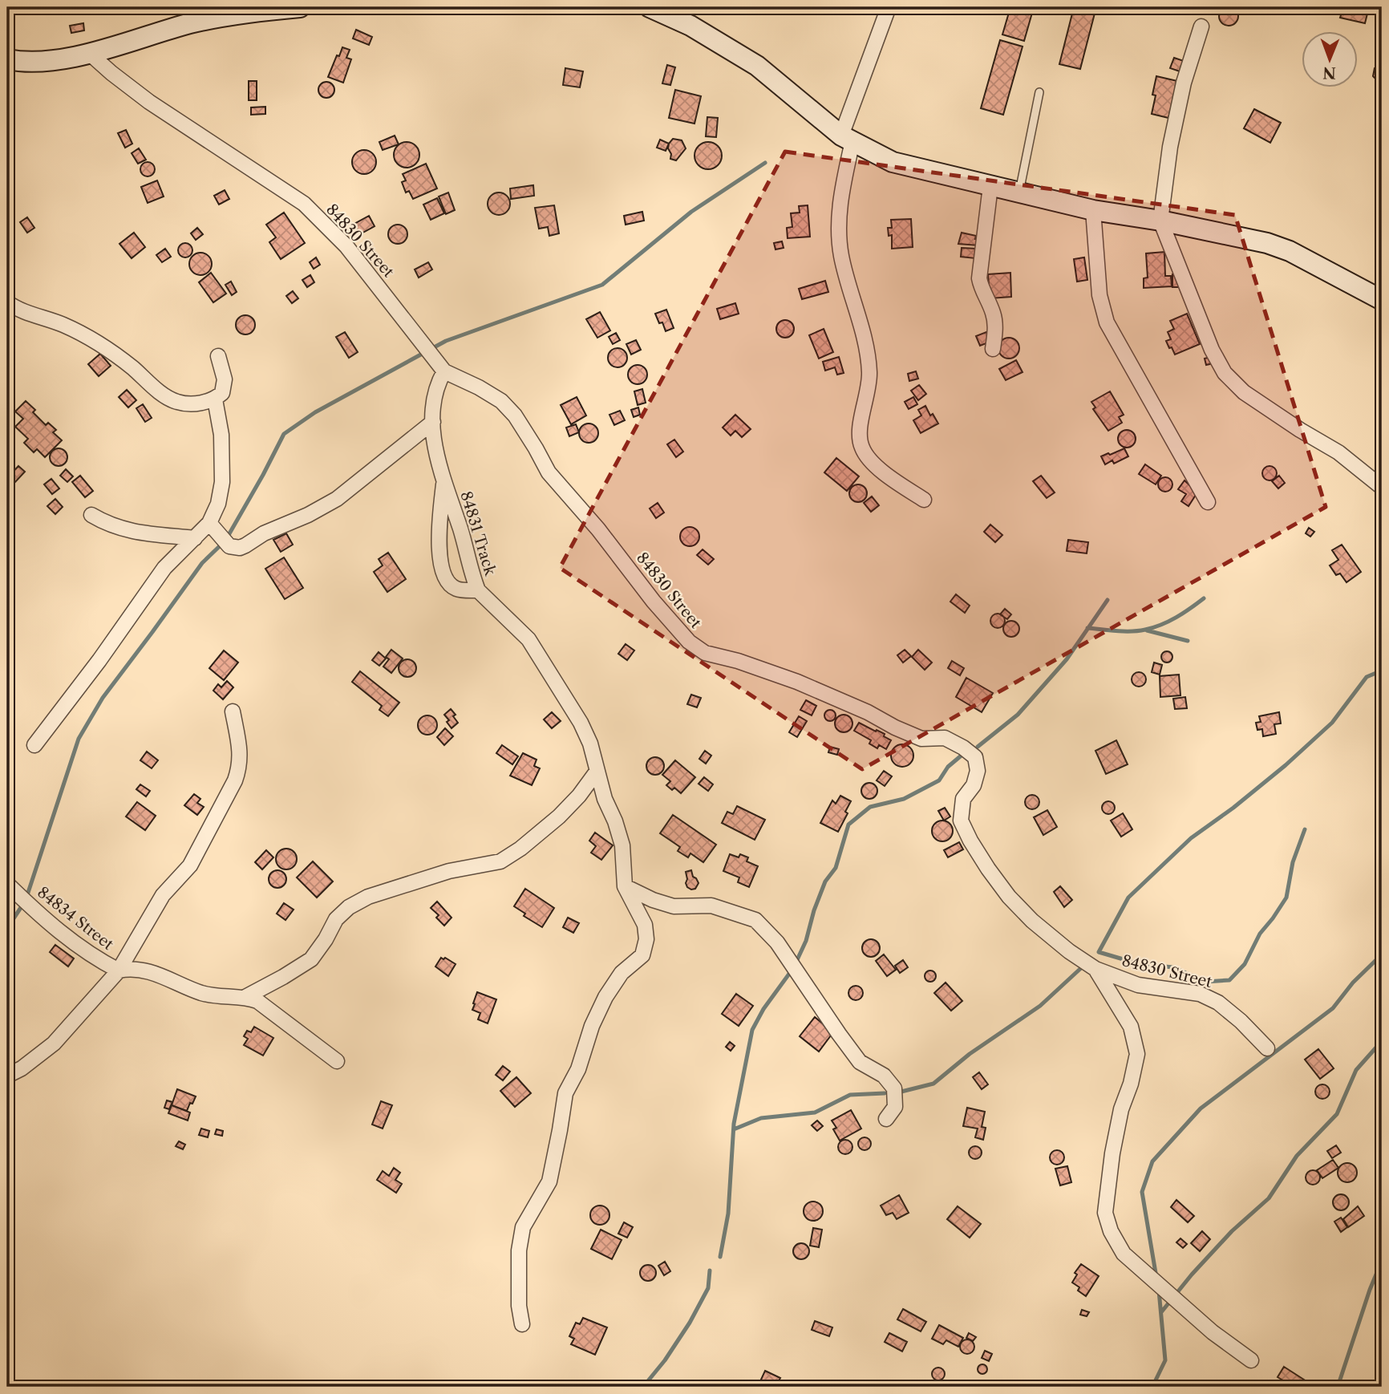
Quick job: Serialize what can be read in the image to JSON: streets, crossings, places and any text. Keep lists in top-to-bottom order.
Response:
{
  "streets": {
    "street": ["84830 Street", "84831 Track", "84834 Street"]
  },
  "crossings": [
    ["84830 Street", "84831 Track"]
  ],
  "north": "bottom"
}
